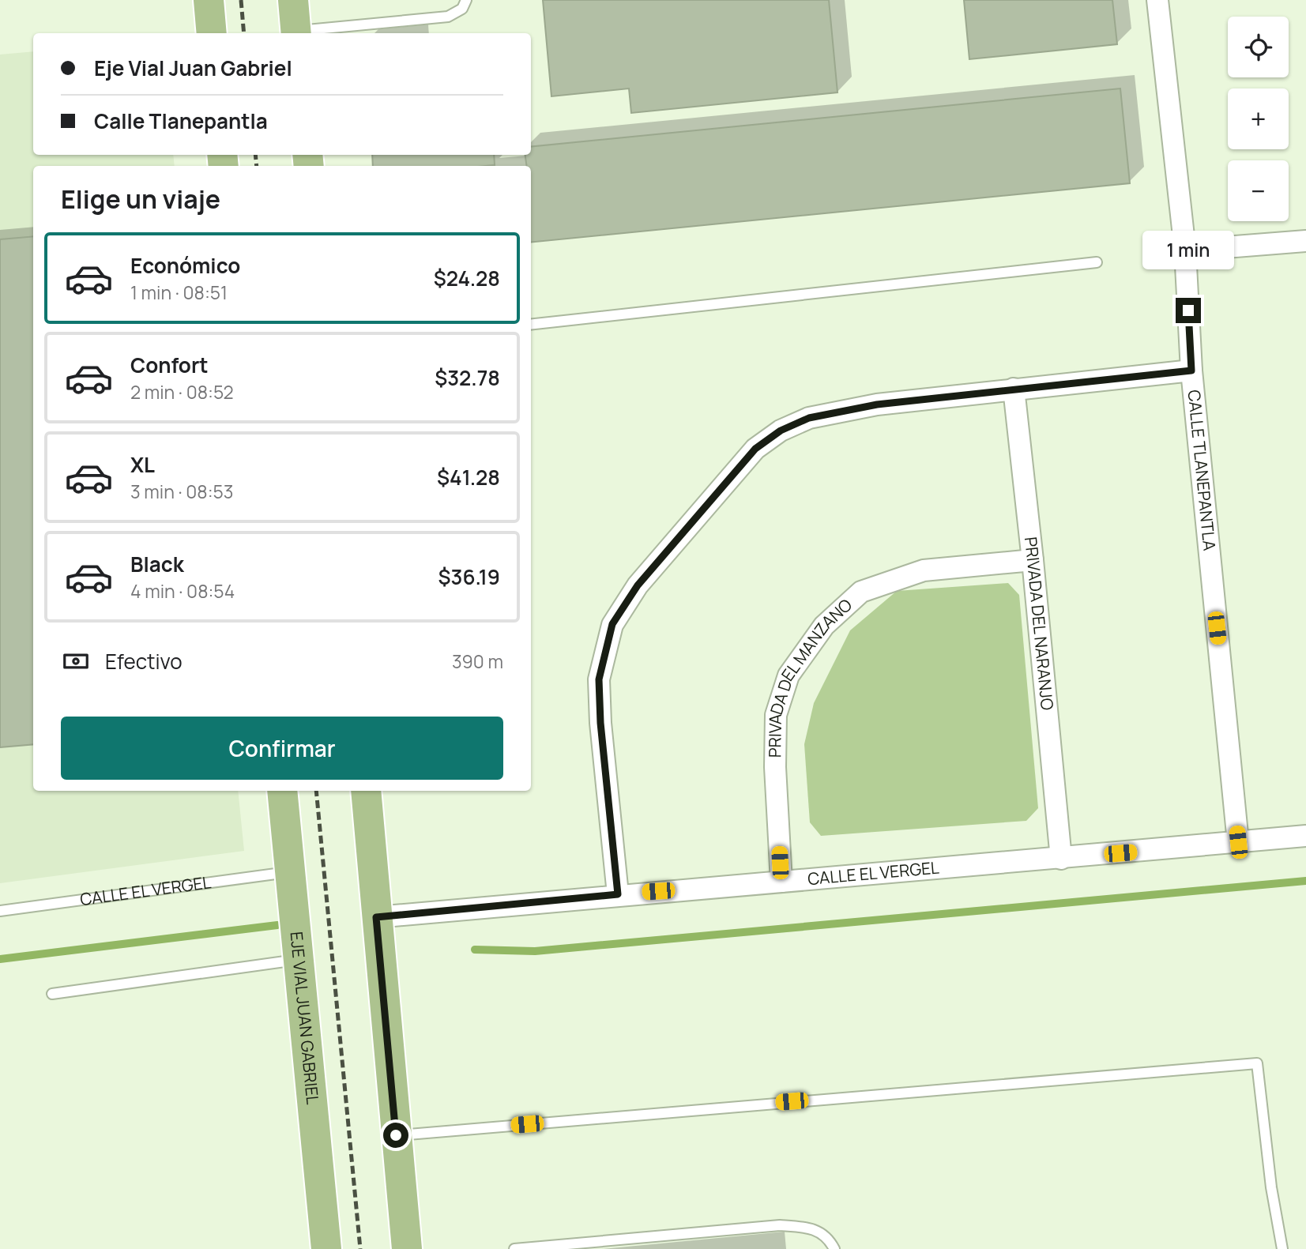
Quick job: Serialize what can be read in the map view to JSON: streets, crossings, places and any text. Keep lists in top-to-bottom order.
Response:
{
  "streets": {
    "main road": ["EJE VIAL JUAN GABRIEL"],
    "street": [
      "CALLE TLANEPANTLA",
      "PRIVADA DEL NARANJO",
      "PRIVADA DEL MANZANO",
      "CALLE EL VERGEL"
    ]
  },
  "crossings": [
    ["CALLE TLANEPANTLA", "CALLE EL VERGEL"],
    ["PRIVADA DEL NARANJO", "PRIVADA DEL MANZANO"],
    ["PRIVADA DEL NARANJO", "CALLE EL VERGEL"],
    ["PRIVADA DEL MANZANO", "CALLE EL VERGEL"],
    ["CALLE EL VERGEL", "EJE VIAL JUAN GABRIEL"]
  ],
  "page": {
    "map_buttons": ["+", "−"],
    "banner": ["Eje Vial Juan Gabriel", "Calle Tlanepantla"],
    "heading": "Elige un viaje",
    "bubble": "1 min",
    "list": [
      {
        "name": "Económico",
        "note": "1 min · 08:51",
        "value": "$24.28"
      },
      {
        "name": "Confort",
        "note": "2 min · 08:52",
        "value": "$32.78"
      },
      {
        "name": "XL",
        "note": "3 min · 08:53",
        "value": "$41.28"
      },
      {
        "name": "Black",
        "note": "4 min · 08:54",
        "value": "$36.19"
      }
    ],
    "pay": ["Efectivo", "390 m"],
    "buttons": "Confirmar"
  }
}
